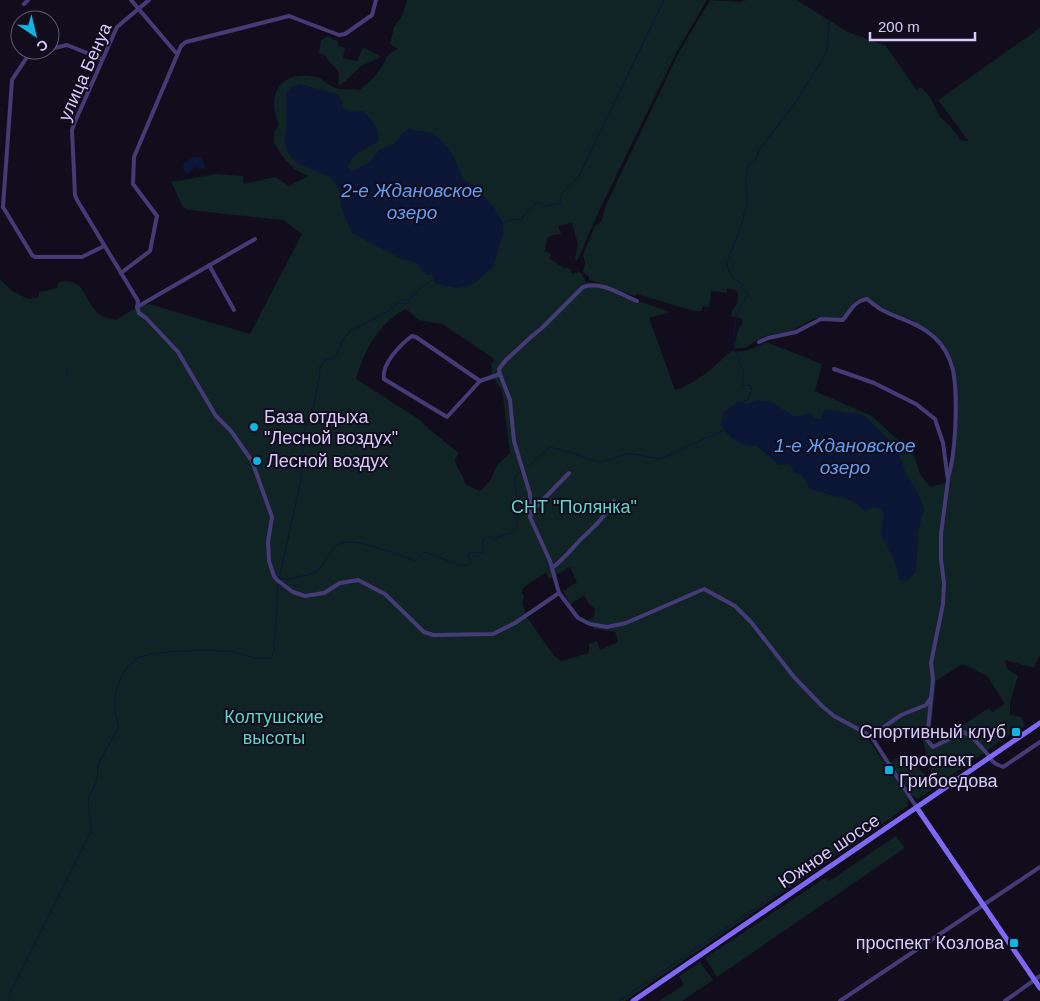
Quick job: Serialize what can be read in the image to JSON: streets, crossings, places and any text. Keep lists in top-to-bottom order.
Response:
{
  "streets": {
    "street": ["улица Бенуа", "Южное шоссе"]
  },
  "water": ["2-е Ждановское озеро", "1-е Ждановское озеро"],
  "parks": ["СНТ \"Полянка\"", "Колтушские высоты"],
  "places": {
    "other": ["База отдыха \"Лесной воздух\"", "Лесной воздух"],
    "transit": ["Спортивный клуб", "проспект Грибоедова", "проспект Козлова"]
  },
  "scale_bar": "200 m",
  "north": "bottom right"
}
